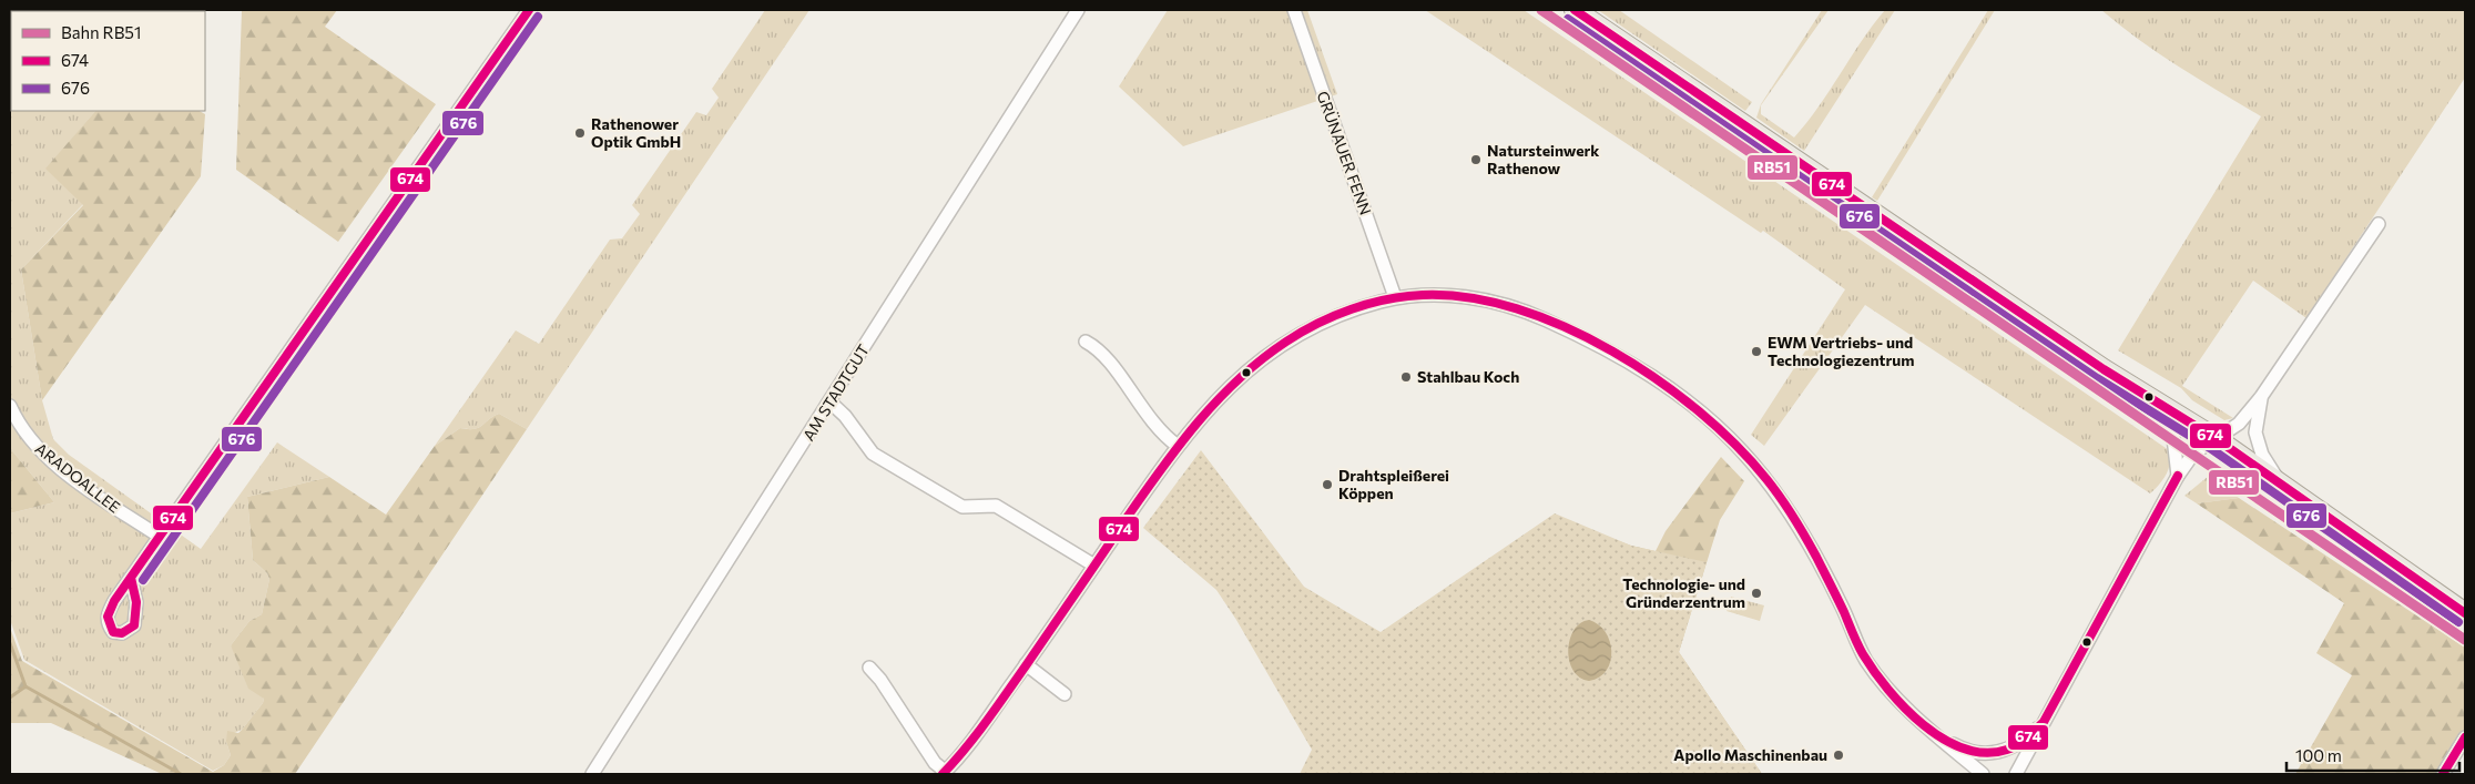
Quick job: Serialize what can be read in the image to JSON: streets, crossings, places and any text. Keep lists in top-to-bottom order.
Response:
{
  "streets": {
    "street": ["GRÜNAUER FENN", "AM STADTGUT", "ARADOALLEE"]
  },
  "places": [
    "Rathenower Optik GmbH",
    "Natursteinwerk Rathenow",
    "EWM Vertriebs- und Technologiezentrum",
    "Stahlbau Koch",
    "Drahtspleißerei Köppen",
    "Technologie- und Gründerzentrum",
    "Apollo Maschinenbau"
  ],
  "lines": ["rail line RB51", "transit line 674", "transit line 676"],
  "legend": ["Bahn RB51", "674", "676"],
  "scale_bar": "100 m"
}
